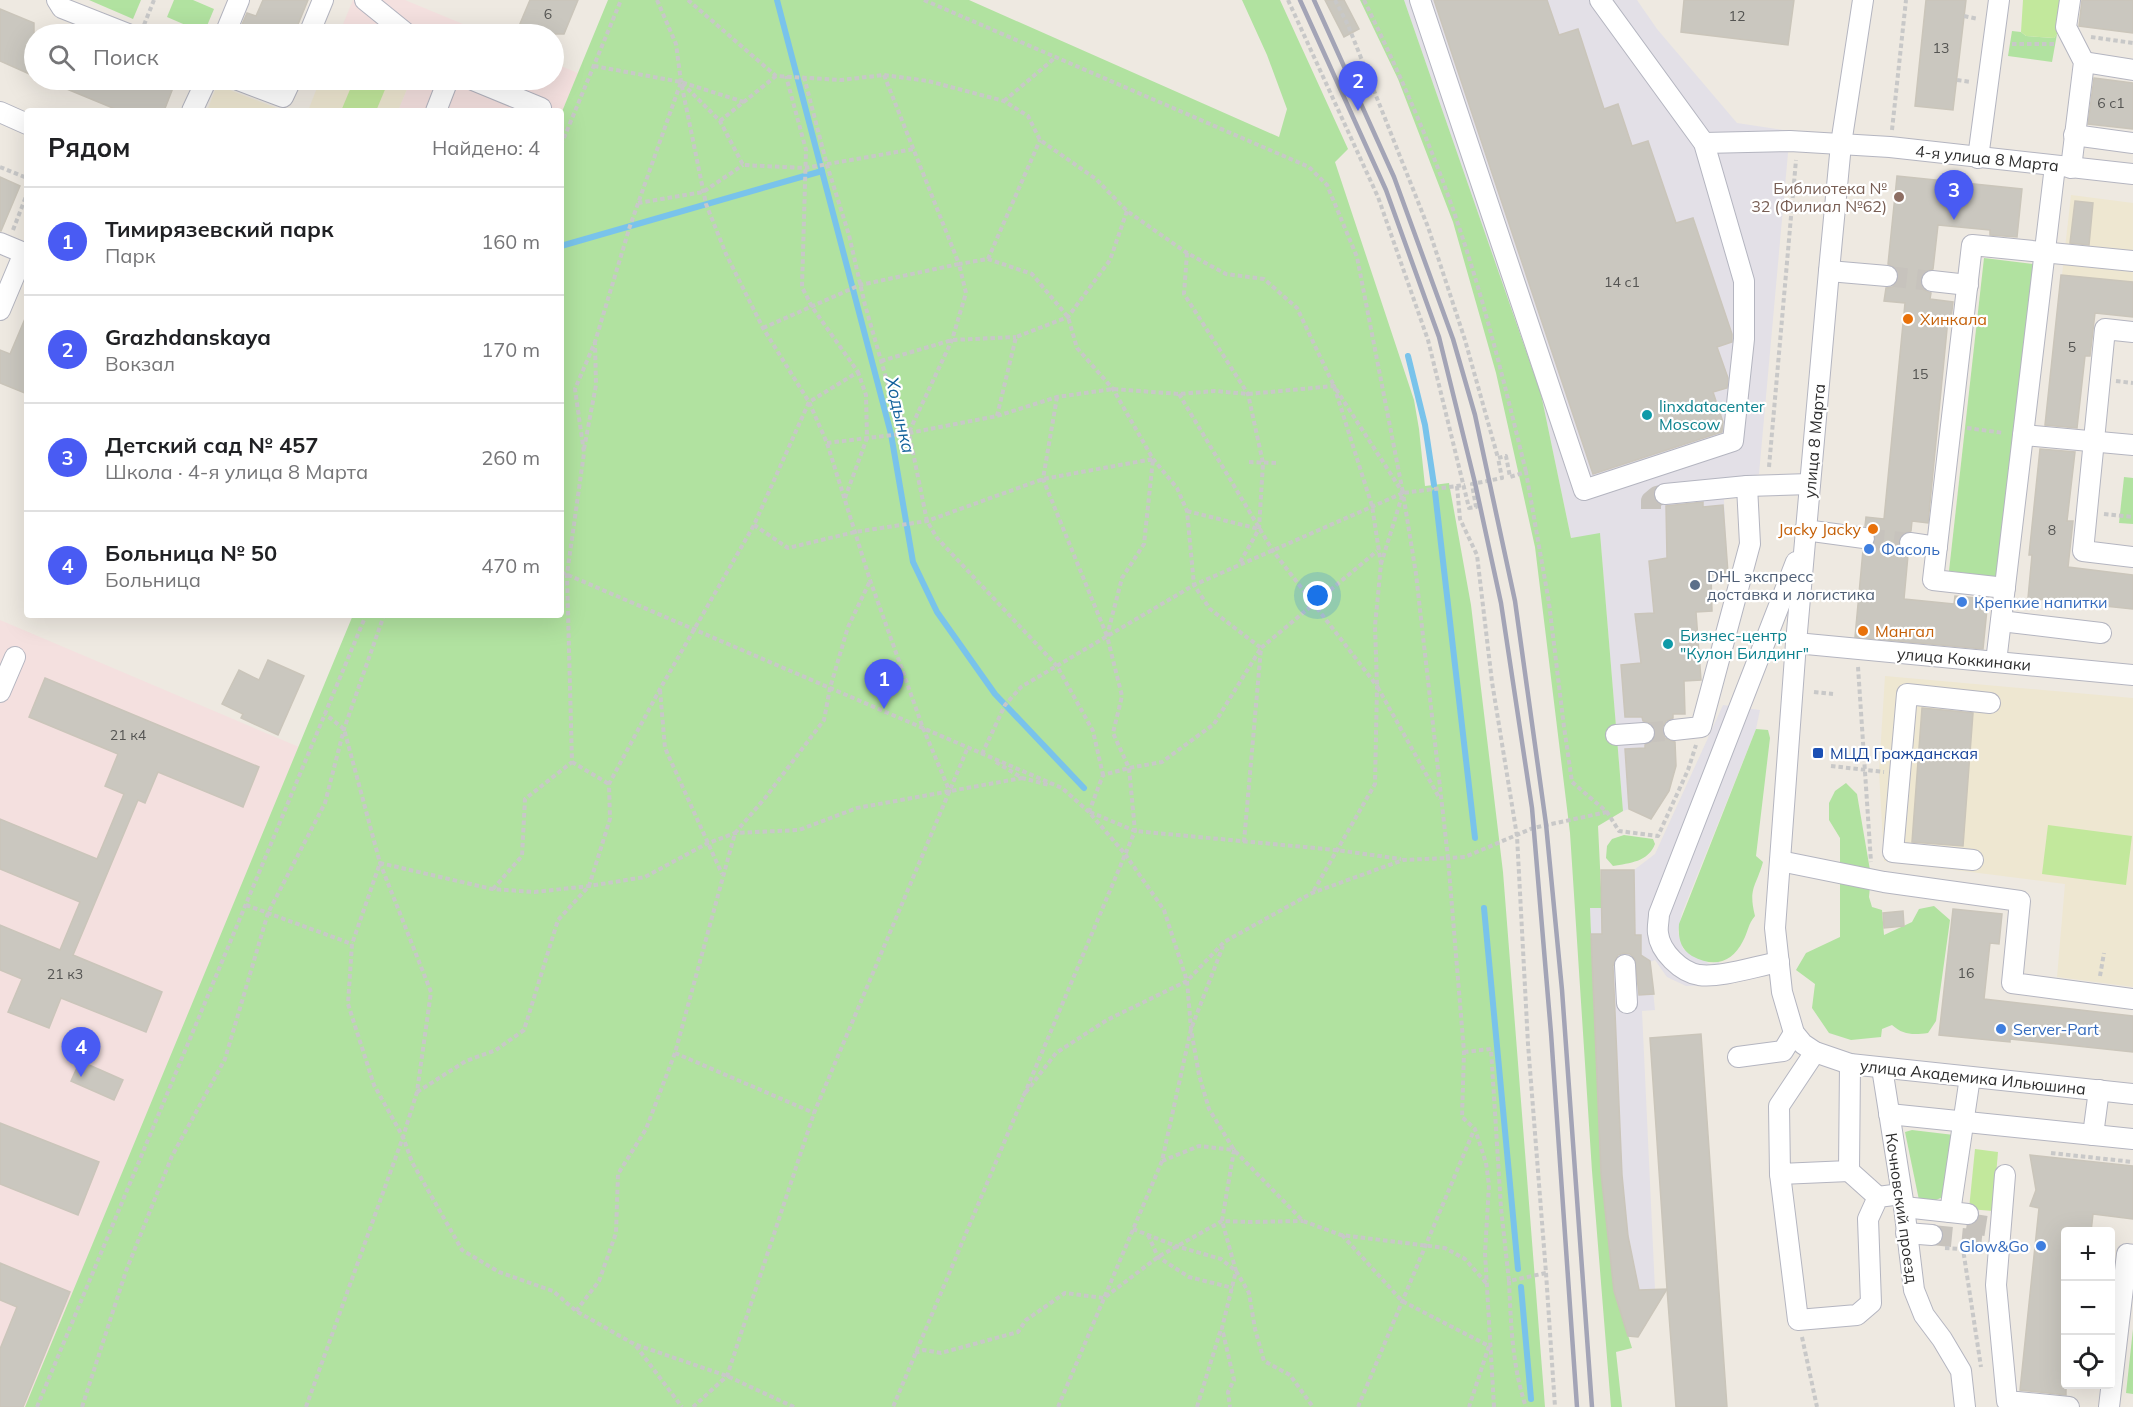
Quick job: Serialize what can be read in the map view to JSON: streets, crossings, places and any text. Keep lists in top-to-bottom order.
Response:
{
  "streets": {
    "street": [
      "4-я улица 8 Марта",
      "улица 8 Марта",
      "улица Коккинаки",
      "улица Академика Ильюшина",
      "Кочновский проезд"
    ]
  },
  "crossings": [
    ["4-я улица 8 Марта", "улица 8 Марта"],
    ["улица 8 Марта", "улица Коккинаки"],
    ["улица Академика Ильюшина", "Кочновский проезд"]
  ],
  "water": ["Ходынка"],
  "places": {
    "other": [
      "Библиотека № 32 (Филиал №62)",
      "Хинкала",
      "linxdatacenter Moscow",
      "Jacky Jacky",
      "Фасоль",
      "DHL экспресс доставка и логистика",
      "Крепкие напитки",
      "Мангал",
      "Бизнес-центр \"Кулон Билдинг\"",
      "Server-Part",
      "Glow&Go"
    ],
    "transit": ["МЦД Гражданская"]
  },
  "house_numbers": [
    "6",
    "12",
    "13",
    "6 с1",
    "14 с1",
    "5",
    "15",
    "8",
    "21 к4",
    "16",
    "21 к3"
  ],
  "page": {
    "search": "Поиск",
    "pins": [
      "2",
      "3",
      "1",
      "4"
    ],
    "heading": ["Рядом", "Найдено: 4"],
    "list": [
      {
        "mark": "1",
        "name": "Тимирязевский парк",
        "note": "Парк",
        "value": "160 m"
      },
      {
        "mark": "2",
        "name": "Grazhdanskaya",
        "note": "Вокзал",
        "value": "170 m"
      },
      {
        "mark": "3",
        "name": "Детский сад № 457",
        "note": "Школа · 4-я улица 8 Марта",
        "value": "260 m"
      },
      {
        "mark": "4",
        "name": "Больница № 50",
        "note": "Больница",
        "value": "470 m"
      }
    ],
    "map_buttons": ["+", "−"]
  }
}
